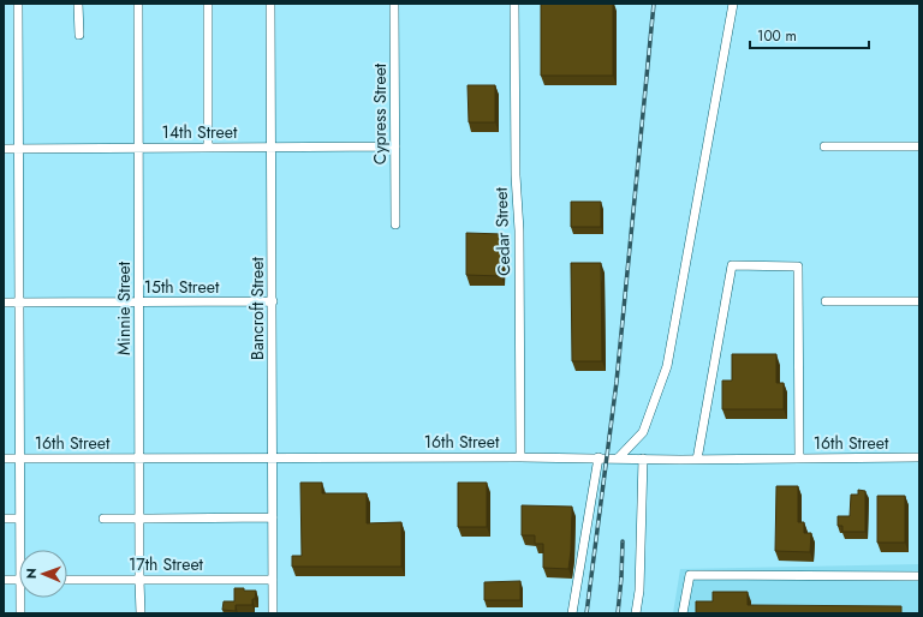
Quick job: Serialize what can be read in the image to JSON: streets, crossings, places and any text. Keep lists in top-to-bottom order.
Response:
{
  "streets": {
    "street": [
      "Cypress Street",
      "14th Street",
      "Cedar Street",
      "15th Street",
      "Minnie Street",
      "Bancroft Street",
      "16th Street",
      "17th Street"
    ]
  },
  "crossings": [
    ["Cypress Street", "14th Street"],
    ["14th Street", "Minnie Street"],
    ["14th Street", "Bancroft Street"],
    ["Cedar Street", "16th Street"],
    ["15th Street", "Minnie Street"],
    ["15th Street", "Bancroft Street"],
    ["Minnie Street", "16th Street"],
    ["Minnie Street", "17th Street"],
    ["Bancroft Street", "16th Street"],
    ["Bancroft Street", "17th Street"]
  ],
  "scale_bar": "100 m",
  "north": "left"
}
